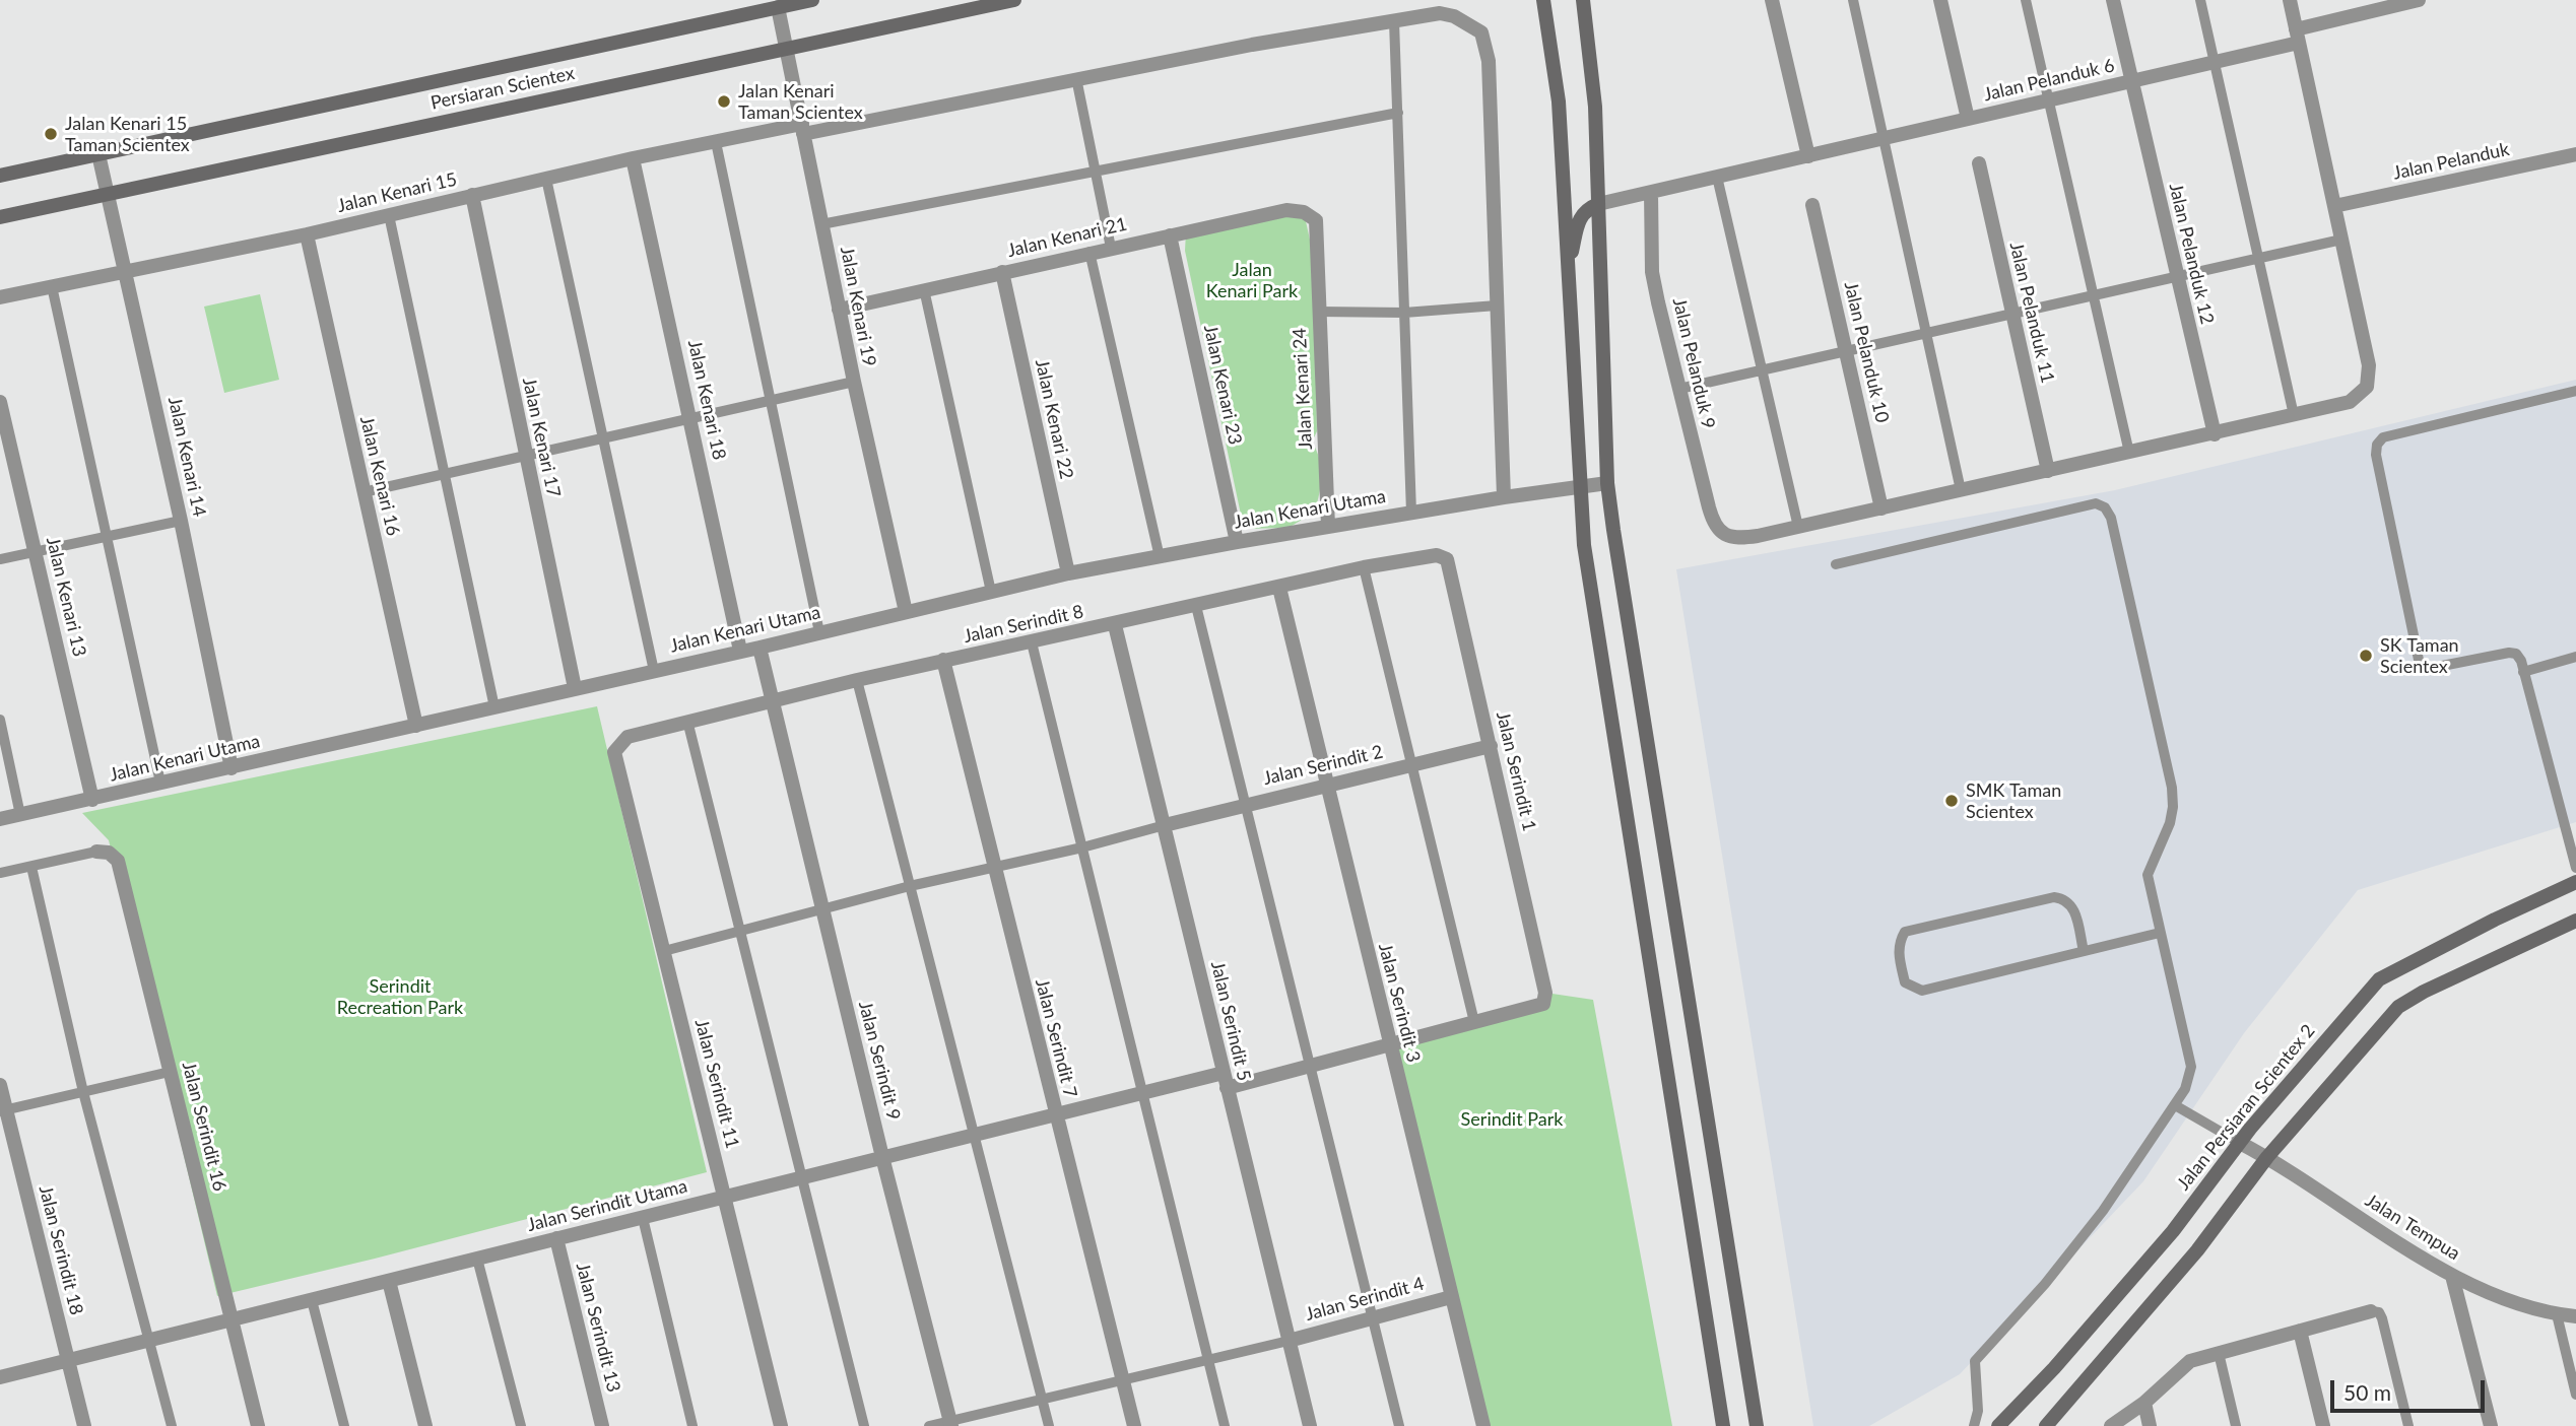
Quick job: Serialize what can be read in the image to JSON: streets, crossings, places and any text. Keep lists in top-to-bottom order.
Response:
{
  "streets": {
    "street": [
      "Jalan Pelanduk 6",
      "Persiaran Scientex",
      "Jalan Pelanduk",
      "Jalan Kenari 15",
      "Jalan Kenari 21",
      "Jalan Pelanduk 12",
      "Jalan Kenari 19",
      "Jalan Pelanduk 11",
      "Jalan Pelanduk 10",
      "Jalan Pelanduk 9",
      "Jalan Kenari 23",
      "Jalan Kenari 24",
      "Jalan Kenari 18",
      "Jalan Kenari 22",
      "Jalan Kenari 17",
      "Jalan Kenari 14",
      "Jalan Kenari 16",
      "Jalan Kenari Utama",
      "Jalan Kenari 13",
      "Jalan Serindit 8",
      "Jalan Serindit 2",
      "Jalan Serindit 1",
      "Jalan Serindit 3",
      "Jalan Serindit 5",
      "Jalan Serindit 7",
      "Jalan Serindit 9",
      "Jalan Serindit 11",
      "Jalan Persiaran Scientex 2",
      "Jalan Serindit 16",
      "Jalan Serindit Utama",
      "Jalan Tempua",
      "Jalan Serindit 18",
      "Jalan Serindit 4",
      "Jalan Serindit 13"
    ]
  },
  "crossings": [
    ["Jalan Pelanduk 6", "Jalan Pelanduk 12"],
    ["Jalan Pelanduk 6", "Jalan Pelanduk 9"],
    ["Persiaran Scientex", "Jalan Kenari 19"],
    ["Persiaran Scientex", "Jalan Kenari 14"],
    ["Jalan Kenari 15", "Jalan Kenari 19"],
    ["Jalan Kenari 15", "Jalan Kenari 18"],
    ["Jalan Kenari 15", "Jalan Kenari 17"],
    ["Jalan Kenari 15", "Jalan Kenari 14"],
    ["Jalan Kenari 15", "Jalan Kenari 16"],
    ["Jalan Kenari 21", "Jalan Kenari 19"],
    ["Jalan Kenari 21", "Jalan Kenari 23"],
    ["Jalan Kenari 21", "Jalan Kenari 24"],
    ["Jalan Kenari 21", "Jalan Kenari 22"],
    ["Jalan Kenari 19", "Jalan Kenari Utama"],
    ["Jalan Kenari 23", "Jalan Kenari Utama"],
    ["Jalan Kenari 24", "Jalan Kenari Utama"],
    ["Jalan Kenari 18", "Jalan Kenari Utama"],
    ["Jalan Kenari 22", "Jalan Kenari Utama"],
    ["Jalan Kenari 17", "Jalan Kenari Utama"],
    ["Jalan Kenari 14", "Jalan Kenari Utama"],
    ["Jalan Kenari 16", "Jalan Kenari Utama"],
    ["Jalan Kenari Utama", "Jalan Kenari 13"],
    ["Jalan Kenari Utama", "Jalan Serindit 9"],
    ["Jalan Serindit 8", "Jalan Serindit 1"],
    ["Jalan Serindit 8", "Jalan Serindit 3"],
    ["Jalan Serindit 8", "Jalan Serindit 5"],
    ["Jalan Serindit 8", "Jalan Serindit 7"],
    ["Jalan Serindit 8", "Jalan Serindit 9"],
    ["Jalan Serindit 8", "Jalan Serindit 11"],
    ["Jalan Serindit 2", "Jalan Serindit 1"],
    ["Jalan Serindit 2", "Jalan Serindit 3"],
    ["Jalan Serindit 2", "Jalan Serindit 5"],
    ["Jalan Serindit 1", "Jalan Serindit Utama"],
    ["Jalan Serindit 3", "Jalan Serindit Utama"],
    ["Jalan Serindit 3", "Jalan Serindit 4"],
    ["Jalan Serindit 5", "Jalan Serindit Utama"],
    ["Jalan Serindit 5", "Jalan Serindit 4"],
    ["Jalan Serindit 7", "Jalan Serindit Utama"],
    ["Jalan Serindit 9", "Jalan Serindit Utama"],
    ["Jalan Serindit 11", "Jalan Serindit Utama"],
    ["Jalan Persiaran Scientex 2", "Jalan Tempua"],
    ["Jalan Serindit 16", "Jalan Serindit Utama"],
    ["Jalan Serindit Utama", "Jalan Serindit 18"],
    ["Jalan Serindit Utama", "Jalan Serindit 13"]
  ],
  "parks": ["Jalan Kenari Park", "Serindit Recreation Park", "Serindit Park"],
  "places": [
    "Jalan Kenari Taman Scientex",
    "Jalan Kenari 15 Taman Scientex",
    "SK Taman Scientex",
    "SMK Taman Scientex"
  ],
  "scale_bar": "50 m"
}
